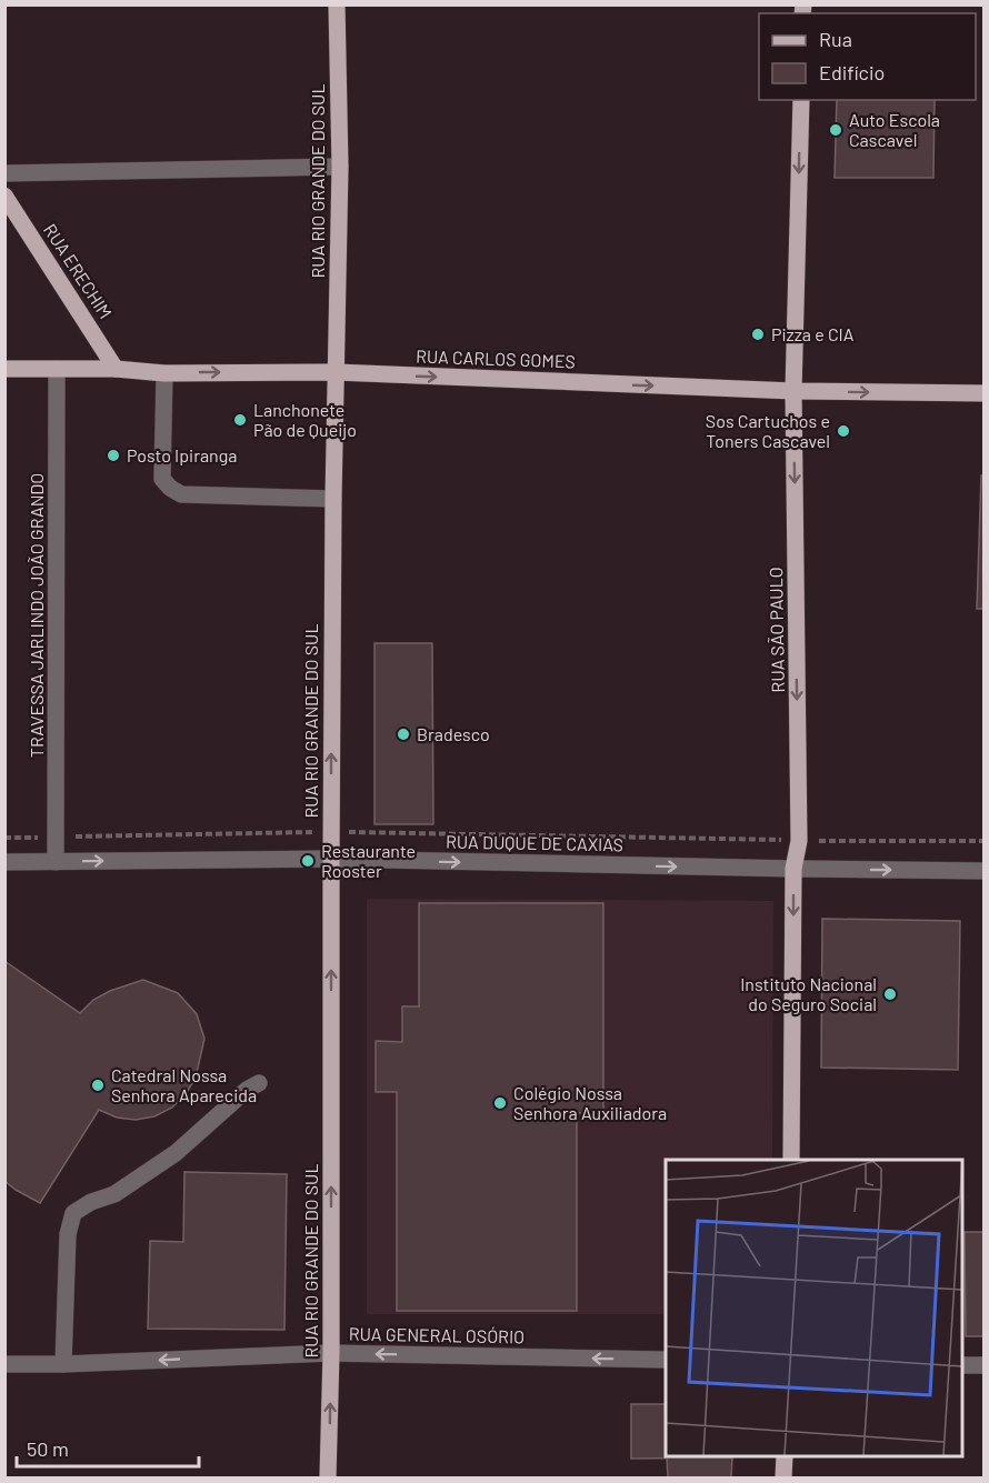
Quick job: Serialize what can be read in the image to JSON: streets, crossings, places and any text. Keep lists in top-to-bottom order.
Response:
{
  "streets": {
    "main road": [
      "RUA RIO GRANDE DO SUL",
      "RUA ERECHIM",
      "RUA CARLOS GOMES",
      "RUA SÃO PAULO"
    ],
    "street": ["TRAVESSA JARLINDO JOÃO GRANDO", "RUA DUQUE DE CAXIAS", "RUA GENERAL OSÓRIO"]
  },
  "crossings": [
    ["RUA RIO GRANDE DO SUL", "RUA CARLOS GOMES"],
    ["RUA RIO GRANDE DO SUL", "RUA DUQUE DE CAXIAS"],
    ["RUA RIO GRANDE DO SUL", "RUA GENERAL OSÓRIO"],
    ["RUA ERECHIM", "RUA CARLOS GOMES"],
    ["RUA CARLOS GOMES", "TRAVESSA JARLINDO JOÃO GRANDO"],
    ["RUA CARLOS GOMES", "RUA SÃO PAULO"],
    ["TRAVESSA JARLINDO JOÃO GRANDO", "RUA DUQUE DE CAXIAS"],
    ["RUA SÃO PAULO", "RUA DUQUE DE CAXIAS"]
  ],
  "one_way": [
    "RUA RIO GRANDE DO SUL",
    "RUA CARLOS GOMES",
    "RUA SÃO PAULO",
    "RUA DUQUE DE CAXIAS",
    "RUA GENERAL OSÓRIO"
  ],
  "places": [
    "Auto Escola Cascavel",
    "Pizza e CIA",
    "Lanchonete Pão de Queijo",
    "Sos Cartuchos e Toners Cascavel",
    "Posto Ipiranga",
    "Bradesco",
    "Restaurante Rooster",
    "Instituto Nacional do Seguro Social",
    "Catedral Nossa Senhora Aparecida",
    "Colégio Nossa Senhora Auxiliadora"
  ],
  "legend": ["Rua", "Edifício"],
  "scale_bar": "50 m"
}
